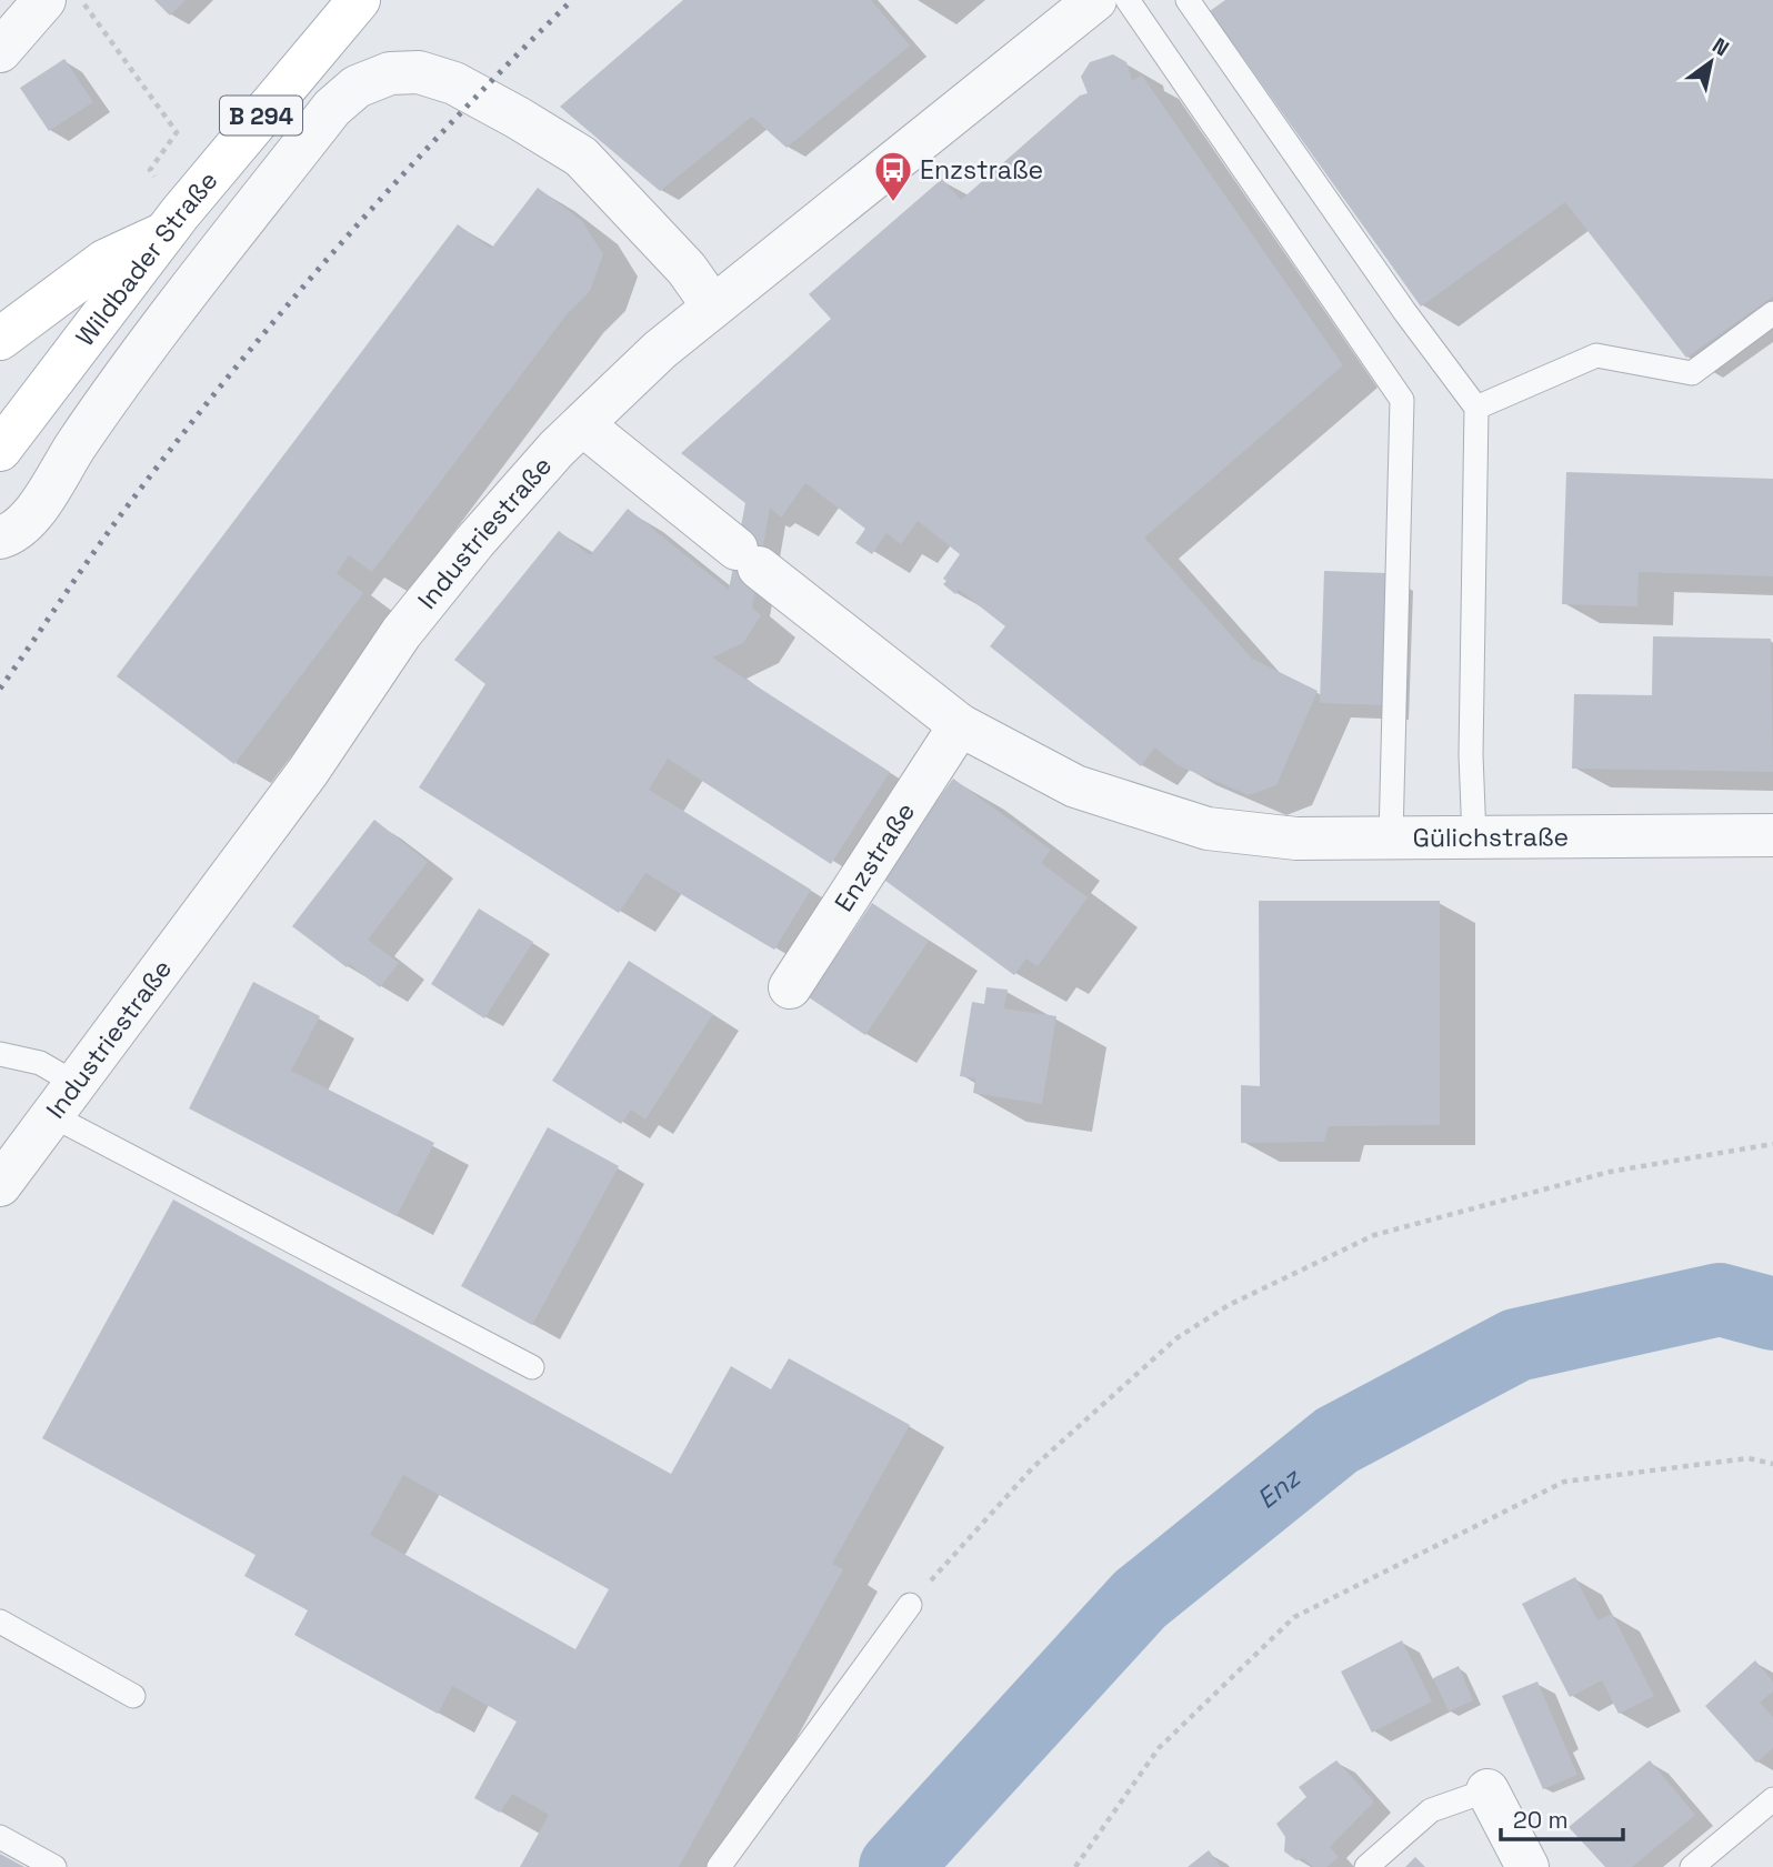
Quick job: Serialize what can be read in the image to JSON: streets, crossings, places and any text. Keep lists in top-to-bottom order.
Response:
{
  "streets": {
    "main road": ["B 294", "Wildbader Straße"],
    "street": ["Industriestraße", "Gülichstraße", "Enzstraße"]
  },
  "crossings": [
    ["Gülichstraße", "Enzstraße"]
  ],
  "water": ["Enz"],
  "places": {
    "bus stop": ["Enzstraße"]
  },
  "scale_bar": "20 m",
  "north": "top right"
}
